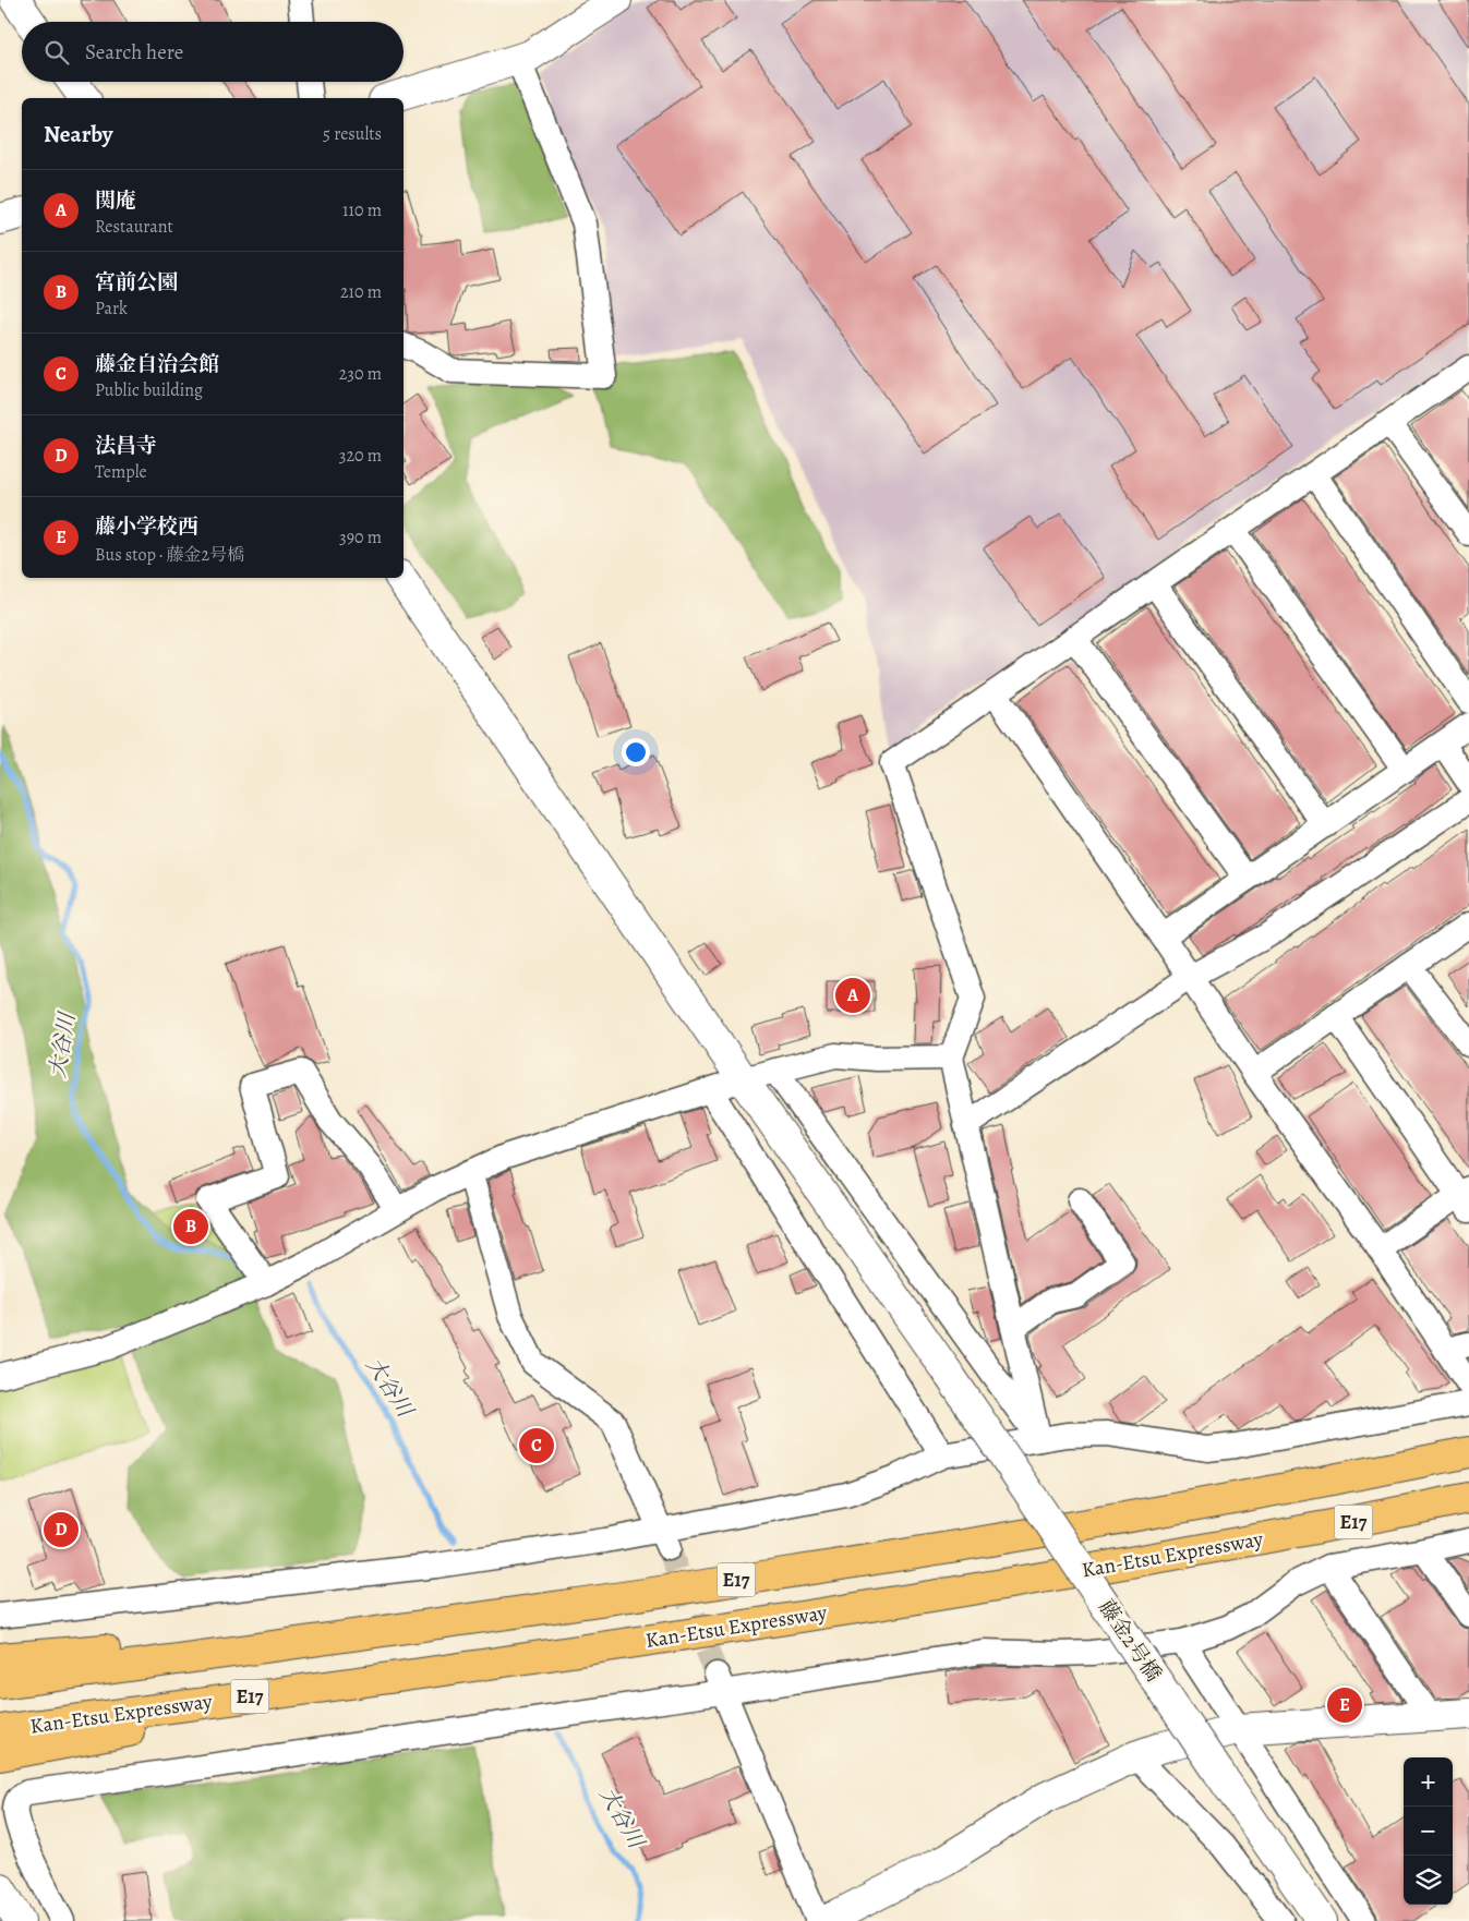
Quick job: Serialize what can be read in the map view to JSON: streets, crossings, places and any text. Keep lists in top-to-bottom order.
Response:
{
  "streets": {
    "highway": ["E17", "Kan-Etsu Expressway"],
    "street": ["藤金2号橋"]
  },
  "water": ["大谷川"],
  "page": {
    "search": "Search here",
    "heading": ["Nearby", "5 results"],
    "list": [
      {
        "mark": "A",
        "name": "関庵",
        "note": "Restaurant",
        "value": "110 m"
      },
      {
        "mark": "B",
        "name": "宮前公園",
        "note": "Park",
        "value": "210 m"
      },
      {
        "mark": "C",
        "name": "藤金自治会館",
        "note": "Public building",
        "value": "230 m"
      },
      {
        "mark": "D",
        "name": "法昌寺",
        "note": "Temple",
        "value": "320 m"
      },
      {
        "mark": "E",
        "name": "藤小学校西",
        "note": "Bus stop · 藤金2号橋",
        "value": "390 m"
      }
    ],
    "pins": [
      "A",
      "B",
      "C",
      "D",
      "E"
    ],
    "map_buttons": ["+", "−"]
  }
}
